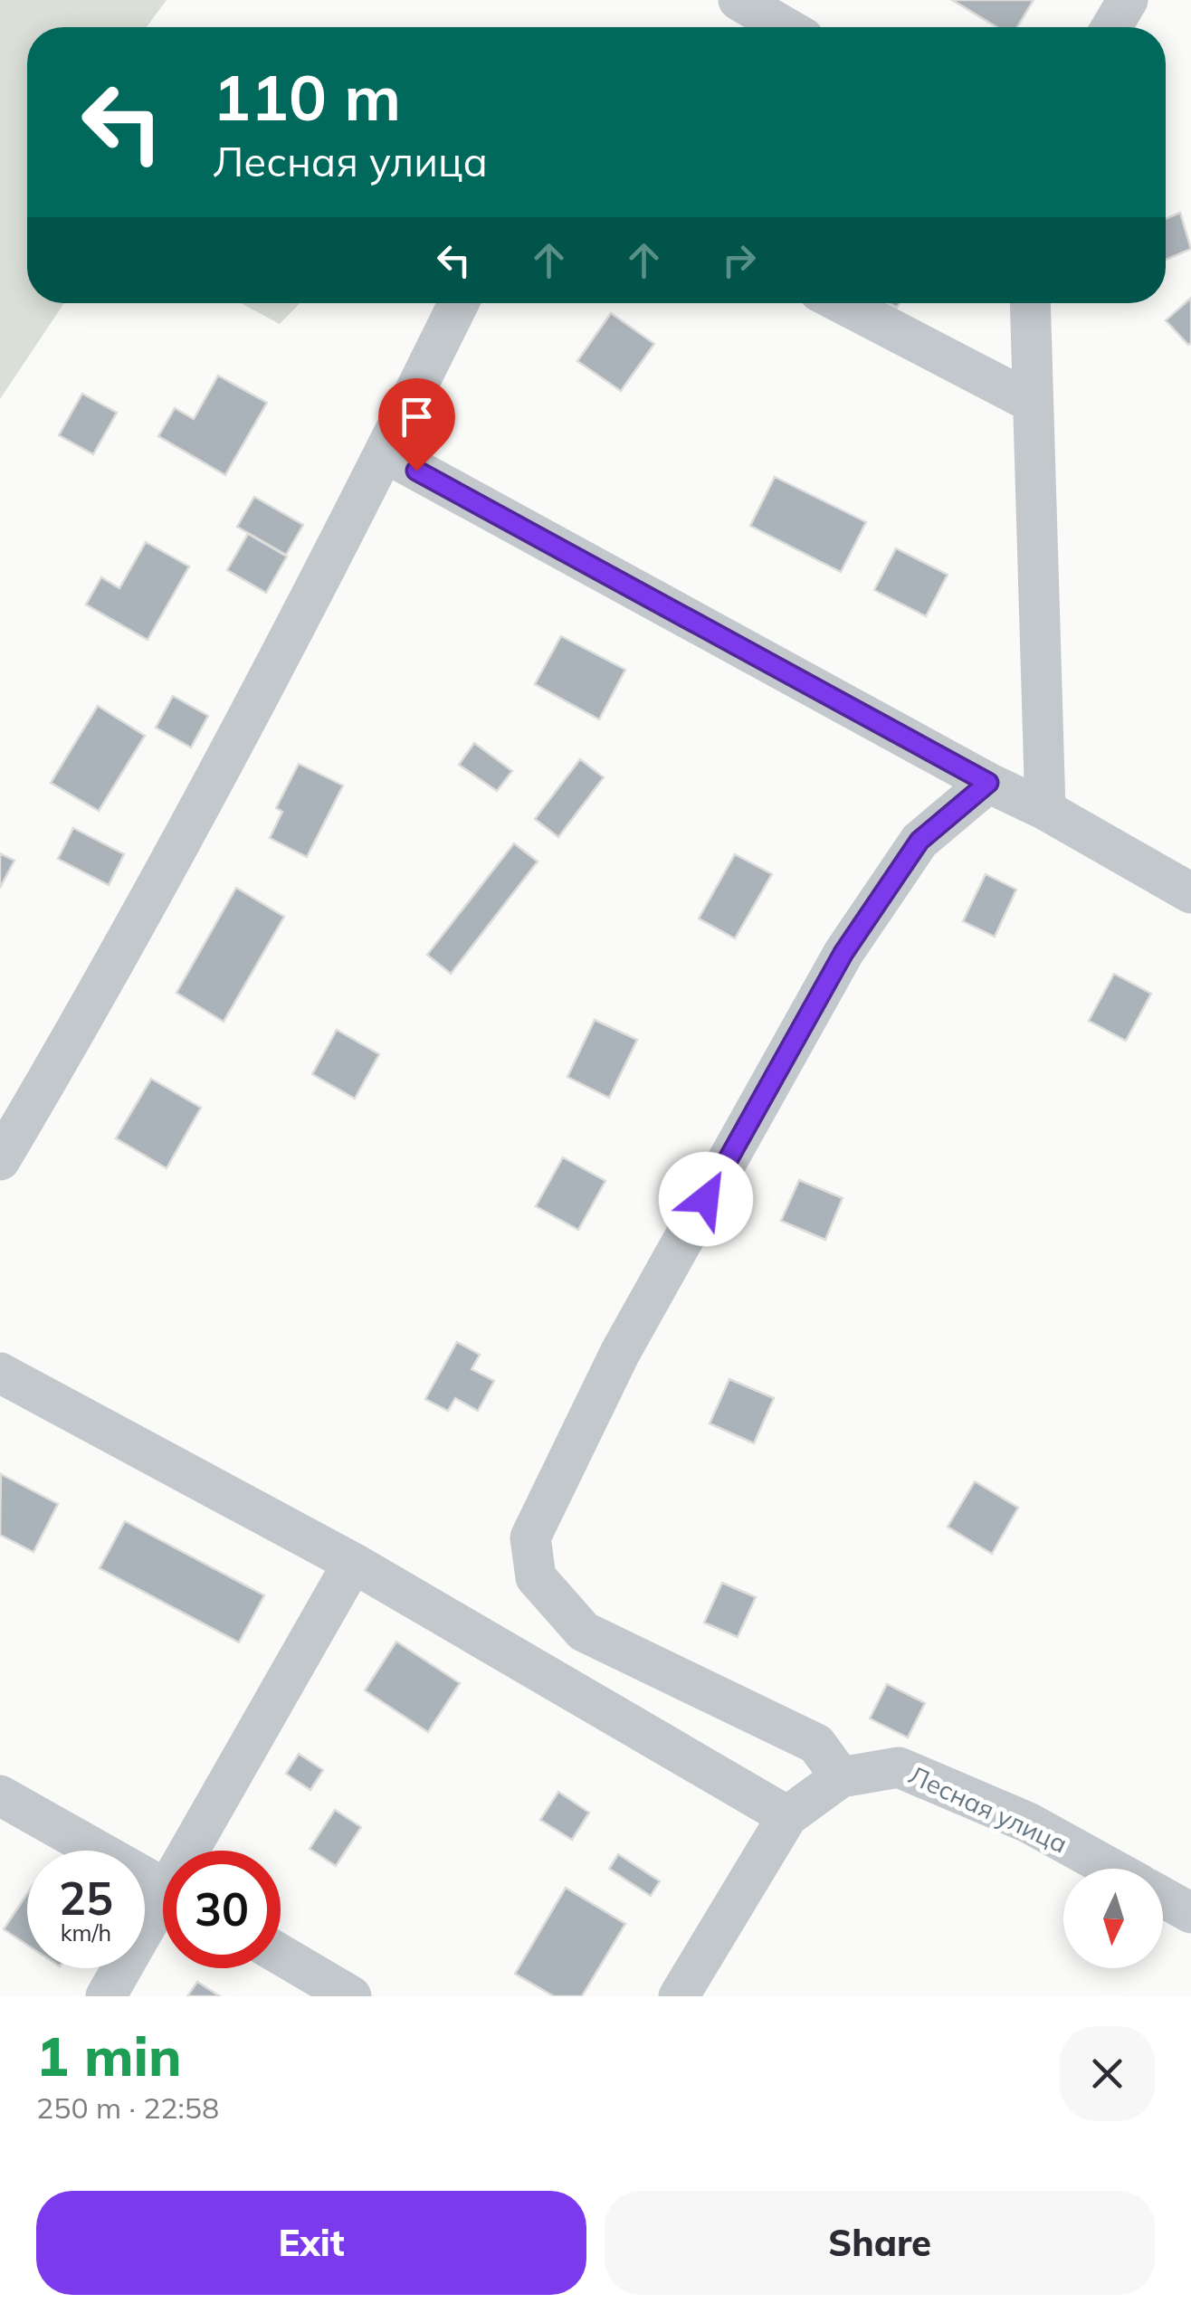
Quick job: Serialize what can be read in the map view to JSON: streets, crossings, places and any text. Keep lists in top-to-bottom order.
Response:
{
  "streets": {
    "street": ["Лесная улица"]
  },
  "north": "bottom",
  "page": {
    "turn": ["110 m", "Лесная улица"],
    "speed": "25 km/h",
    "limit": "30",
    "heading": ["1 min", "250 m · 22:58"],
    "buttons": ["Exit", "Share"]
  }
}
